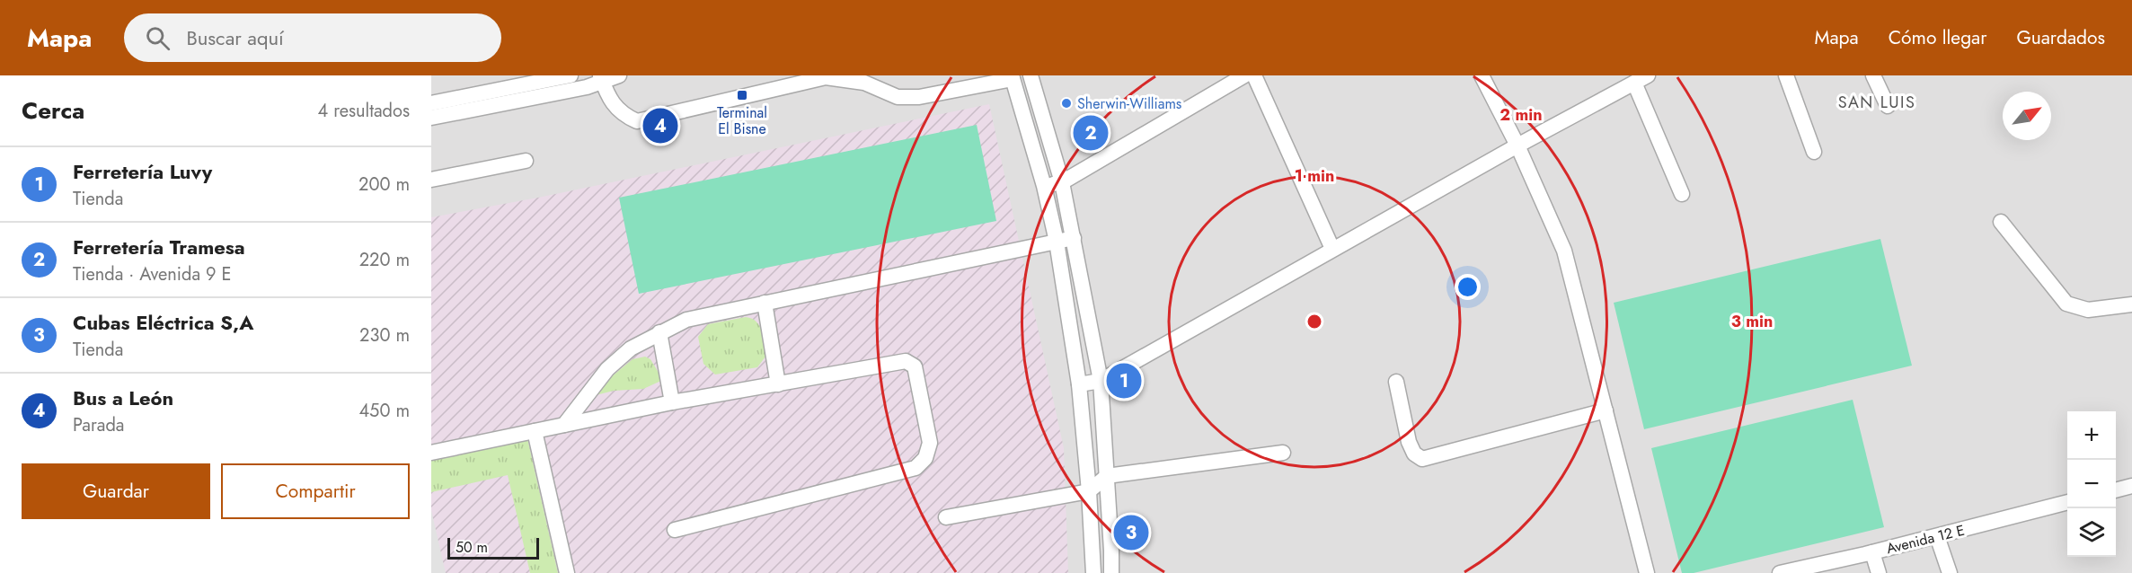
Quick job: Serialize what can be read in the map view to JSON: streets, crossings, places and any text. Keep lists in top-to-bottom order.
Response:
{
  "streets": {
    "street": ["Avenida 12 E"]
  },
  "districts": ["SAN LUIS"],
  "places": {
    "transit": ["Terminal El Bisne"],
    "other": ["Sherwin-Williams"]
  },
  "scale_bar": "50 m",
  "north": "top right",
  "page": {
    "header": "Mapa",
    "search": "Buscar aquí",
    "nav": ["Mapa", "Cómo llegar", "Guardados"],
    "heading": ["Cerca", "4 resultados"],
    "pins": [
      "4",
      "2",
      "1",
      "3"
    ],
    "list": [
      {
        "mark": "1",
        "name": "Ferretería Luvy",
        "note": "Tienda",
        "value": "200 m"
      },
      {
        "mark": "2",
        "name": "Ferretería Tramesa",
        "note": "Tienda · Avenida 9 E",
        "value": "220 m"
      },
      {
        "mark": "3",
        "name": "Cubas Eléctrica S,A",
        "note": "Tienda",
        "value": "230 m"
      },
      {
        "mark": "4",
        "name": "Bus a León",
        "note": "Parada",
        "value": "450 m"
      }
    ],
    "map_buttons": ["+", "−"],
    "buttons": ["Guardar", "Compartir"],
    "scale": "50 m"
  },
  "rings": ["2 min", "1 min", "3 min"]
}
